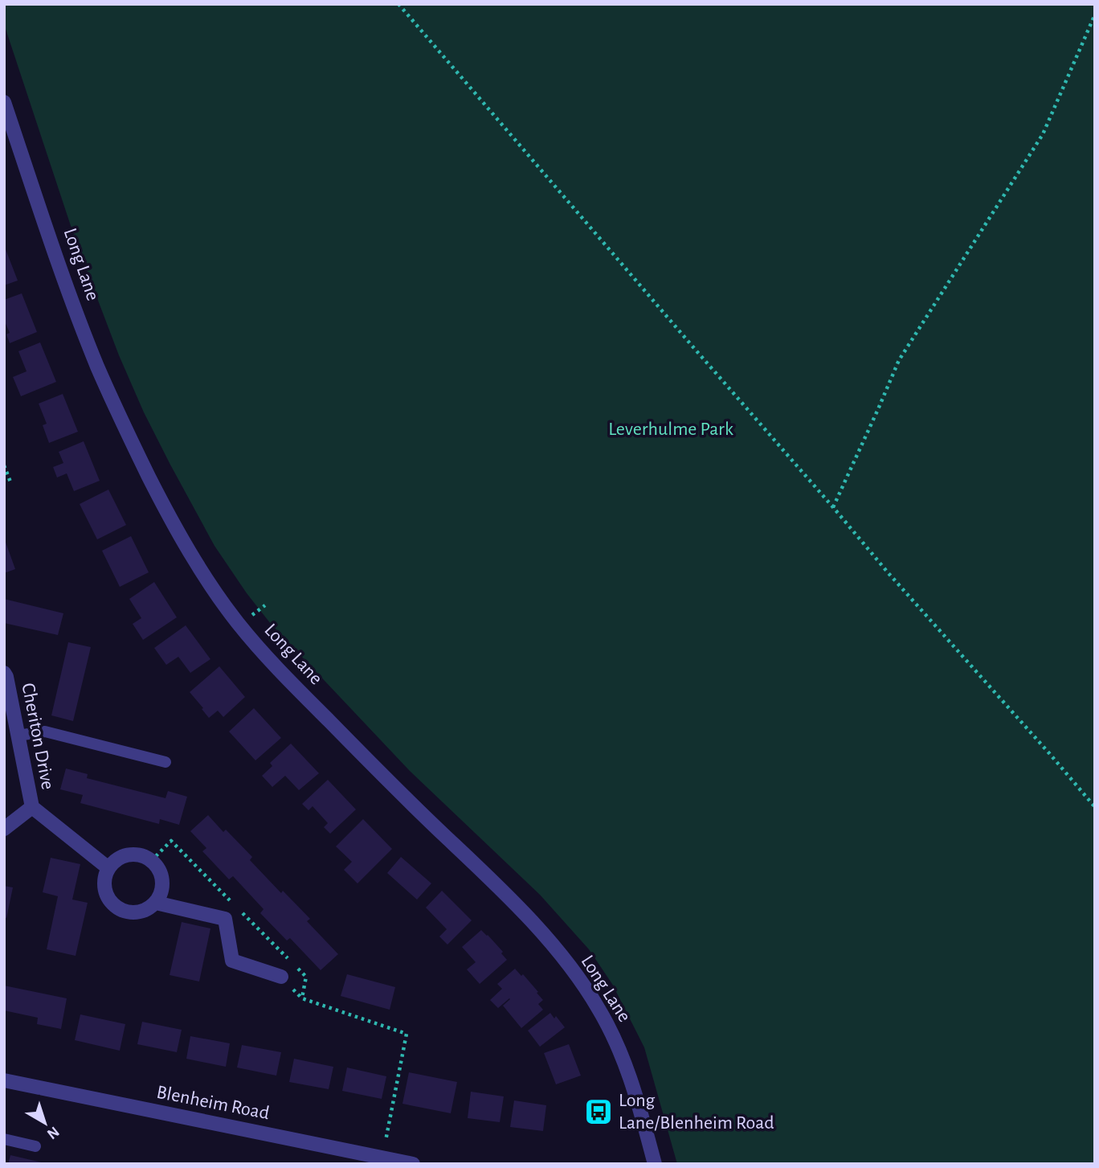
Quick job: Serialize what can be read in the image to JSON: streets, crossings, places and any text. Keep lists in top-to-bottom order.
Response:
{
  "streets": {
    "street": ["Long Lane", "Cheriton Drive", "Blenheim Road"]
  },
  "parks": ["Leverhulme Park"],
  "places": {
    "bus stop": ["Long Lane/Blenheim Road"]
  },
  "north": "bottom right"
}
